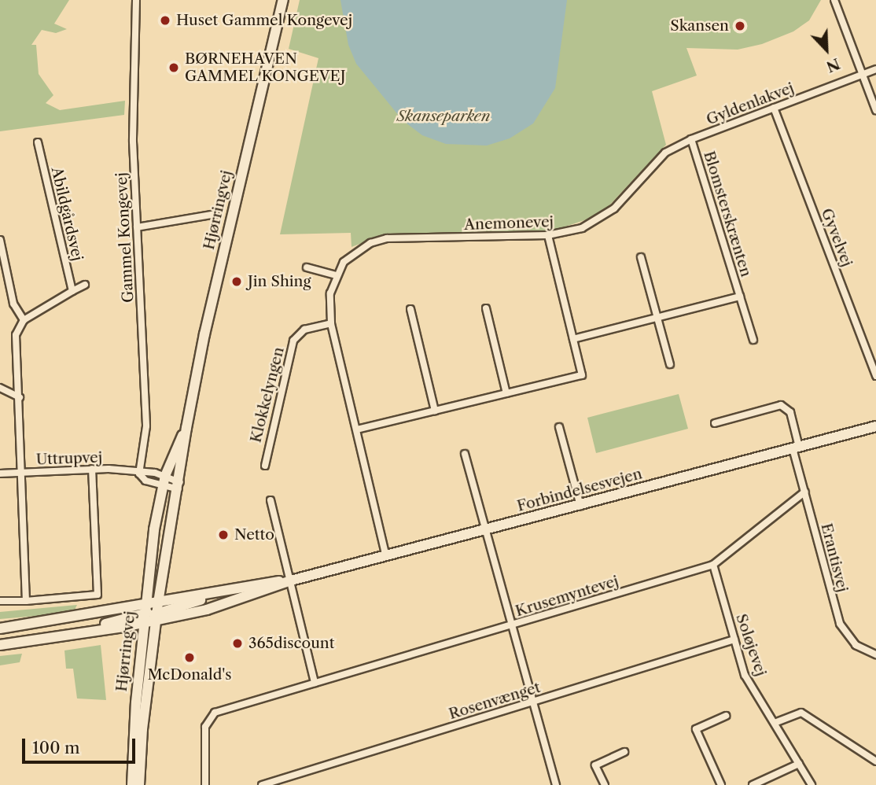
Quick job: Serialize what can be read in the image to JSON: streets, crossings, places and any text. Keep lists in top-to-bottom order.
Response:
{
  "streets": {
    "street": [
      "Gyldenlakvej",
      "Hjørringvej",
      "Abildgårdsvej",
      "Blomsterskrænten",
      "Anemonevej",
      "Gammel Kongevej",
      "Gyvelvej",
      "Klokkelyngen",
      "Uttrupvej",
      "Forbindelsesvejen",
      "Erantisvej",
      "Krusemyntevej",
      "Soløjevej",
      "Rosenvænget"
    ]
  },
  "crossings": [
    ["Gyldenlakvej", "Blomsterskrænten"],
    ["Gyldenlakvej", "Anemonevej"],
    ["Gyldenlakvej", "Gyvelvej"],
    ["Hjørringvej", "Uttrupvej"],
    ["Hjørringvej", "Forbindelsesvejen"],
    ["Gammel Kongevej", "Uttrupvej"],
    ["Forbindelsesvejen", "Erantisvej"],
    ["Erantisvej", "Krusemyntevej"],
    ["Krusemyntevej", "Soløjevej"],
    ["Soløjevej", "Rosenvænget"]
  ],
  "parks": ["Skanseparken"],
  "places": [
    "Huset Gammel Kongevej",
    "Skansen",
    "BØRNEHAVEN GAMMEL KONGEVEJ",
    "Jin Shing",
    "Netto",
    "365discount",
    "McDonald's"
  ],
  "scale_bar": "100 m",
  "north": "bottom right"
}
